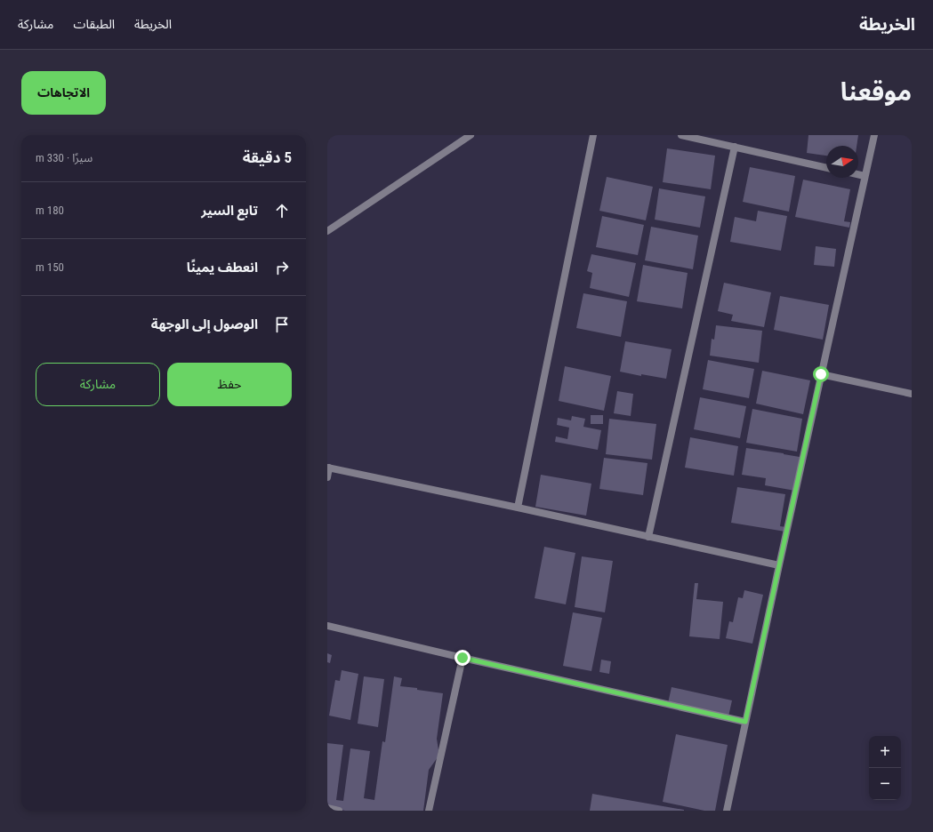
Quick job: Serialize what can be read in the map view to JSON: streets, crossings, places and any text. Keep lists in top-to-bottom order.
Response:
{
  "north": "right",
  "page": {
    "header": "الخريطة",
    "nav": ["الخريطة", "الطبقات", "مشاركة"],
    "title": "موقعنا",
    "buttons": [
      "الاتجاهات",
      ["حفظ", "مشاركة"]
    ],
    "heading": ["5 دقيقة", "سيرًا · 330 m"],
    "list": [
      ["تابع السير", "180 m"],
      ["انعطف يمينًا", "150 m"],
      "الوصول إلى الوجهة"
    ],
    "map_buttons": ["+", "−"]
  }
}
